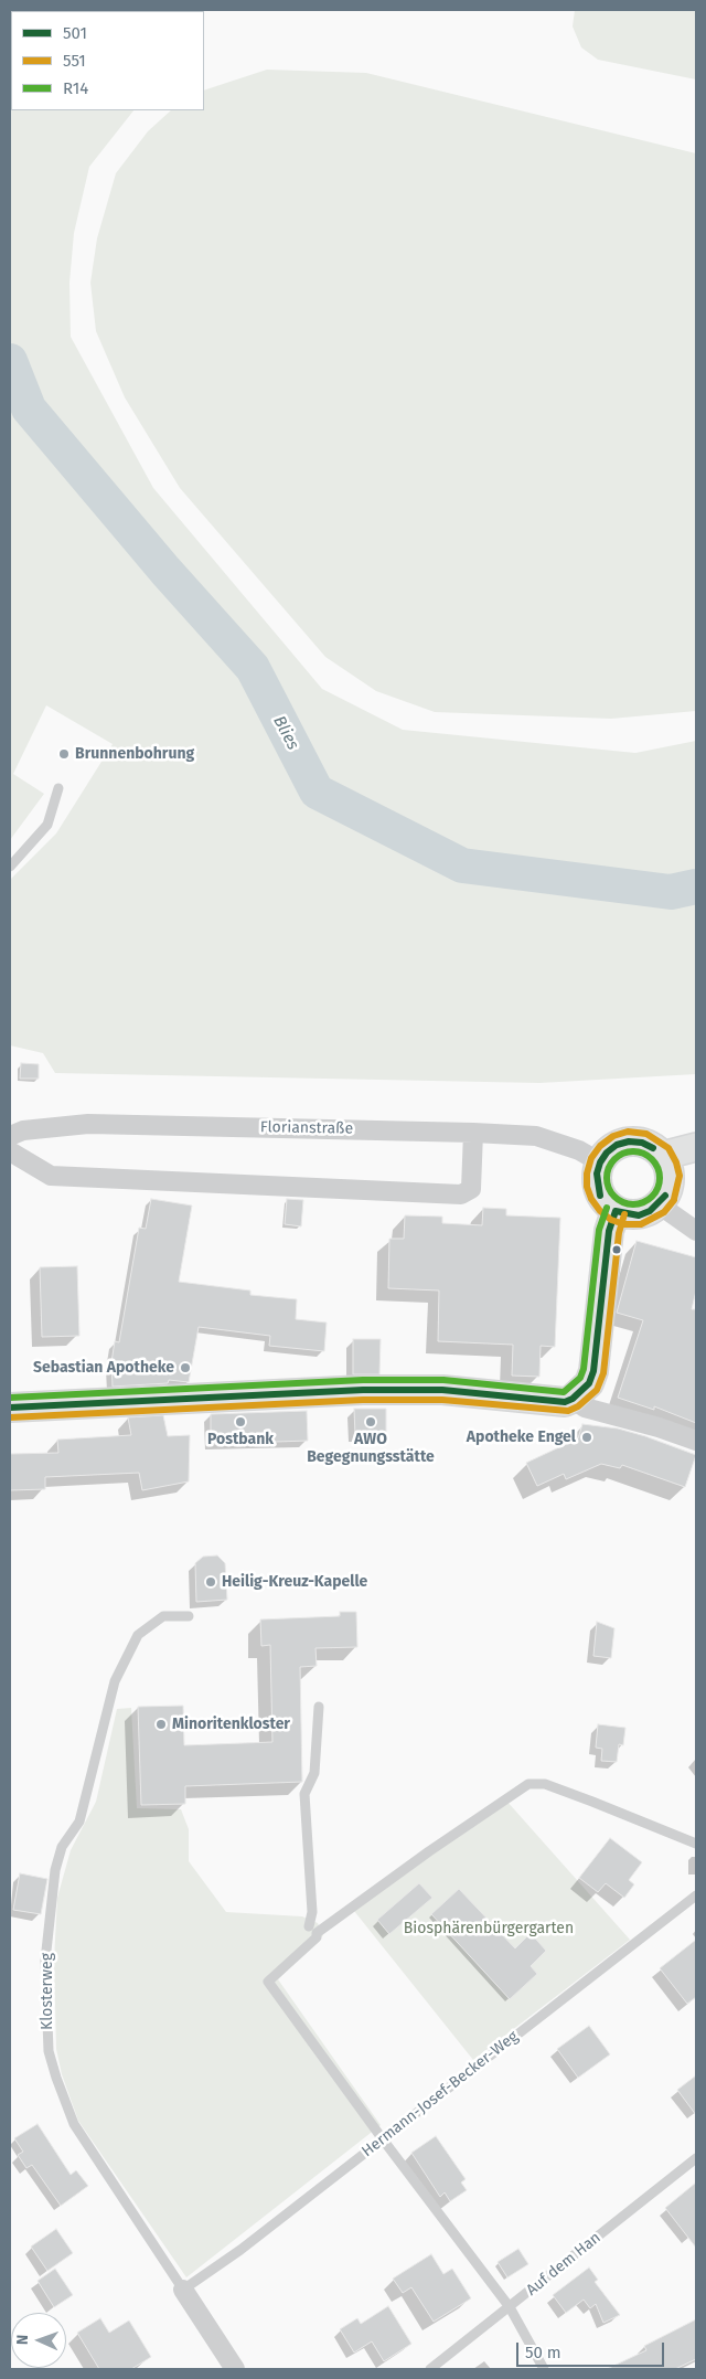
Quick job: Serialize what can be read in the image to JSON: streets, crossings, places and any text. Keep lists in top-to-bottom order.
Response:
{
  "streets": {
    "street": ["Florianstraße", "Klosterweg"],
    "lane": ["Hermann-Josef-Becker-Weg", "Auf dem Han"]
  },
  "crossings": [
    ["Klosterweg", "Hermann-Josef-Becker-Weg"]
  ],
  "water": ["Blies"],
  "parks": ["Biosphärenbürgergarten"],
  "places": [
    "Brunnenbohrung",
    "Sebastian Apotheke",
    "Postbank",
    "AWO Begegnungsstätte",
    "Apotheke Engel",
    "Heilig-Kreuz-Kapelle",
    "Minoritenkloster"
  ],
  "lines": ["transit line 551", "transit line 501", "transit line R14"],
  "legend": ["501", "551", "R14"],
  "scale_bar": "50 m",
  "north": "left"
}
